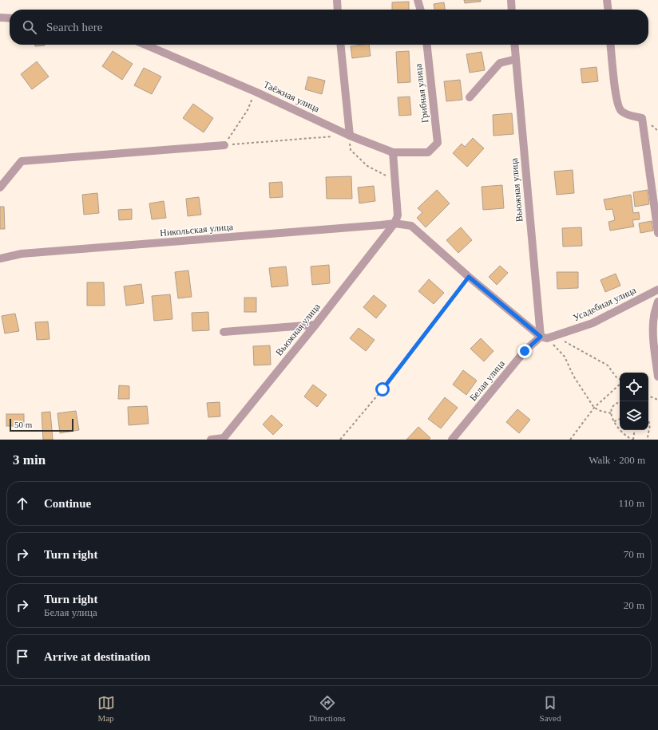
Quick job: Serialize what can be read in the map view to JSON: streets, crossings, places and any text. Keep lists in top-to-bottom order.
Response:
{
  "streets": {
    "street": [
      "Грибная улица",
      "Таёжная улица",
      "Вьюжная улица",
      "Никольская улица",
      "Усадебная улица",
      "Белая улица"
    ]
  },
  "crossings": [
    ["Грибная улица", "Таёжная улица"],
    ["Вьюжная улица", "Никольская улица"],
    ["Вьюжная улица", "Усадебная улица"],
    ["Вьюжная улица", "Белая улица"],
    ["Никольская улица", "Усадебная улица"],
    ["Никольская улица", "Белая улица"],
    ["Усадебная улица", "Белая улица"]
  ],
  "scale_bar": "50 m",
  "page": {
    "search": "Search here",
    "scale": "50 m",
    "heading": ["3 min", "Walk · 200 m"],
    "list": [
      ["Continue", "110 m"],
      ["Turn right", "70 m"],
      ["Turn right", "Белая улица", "20 m"],
      "Arrive at destination"
    ],
    "nav": ["Map", "Directions", "Saved"]
  }
}
